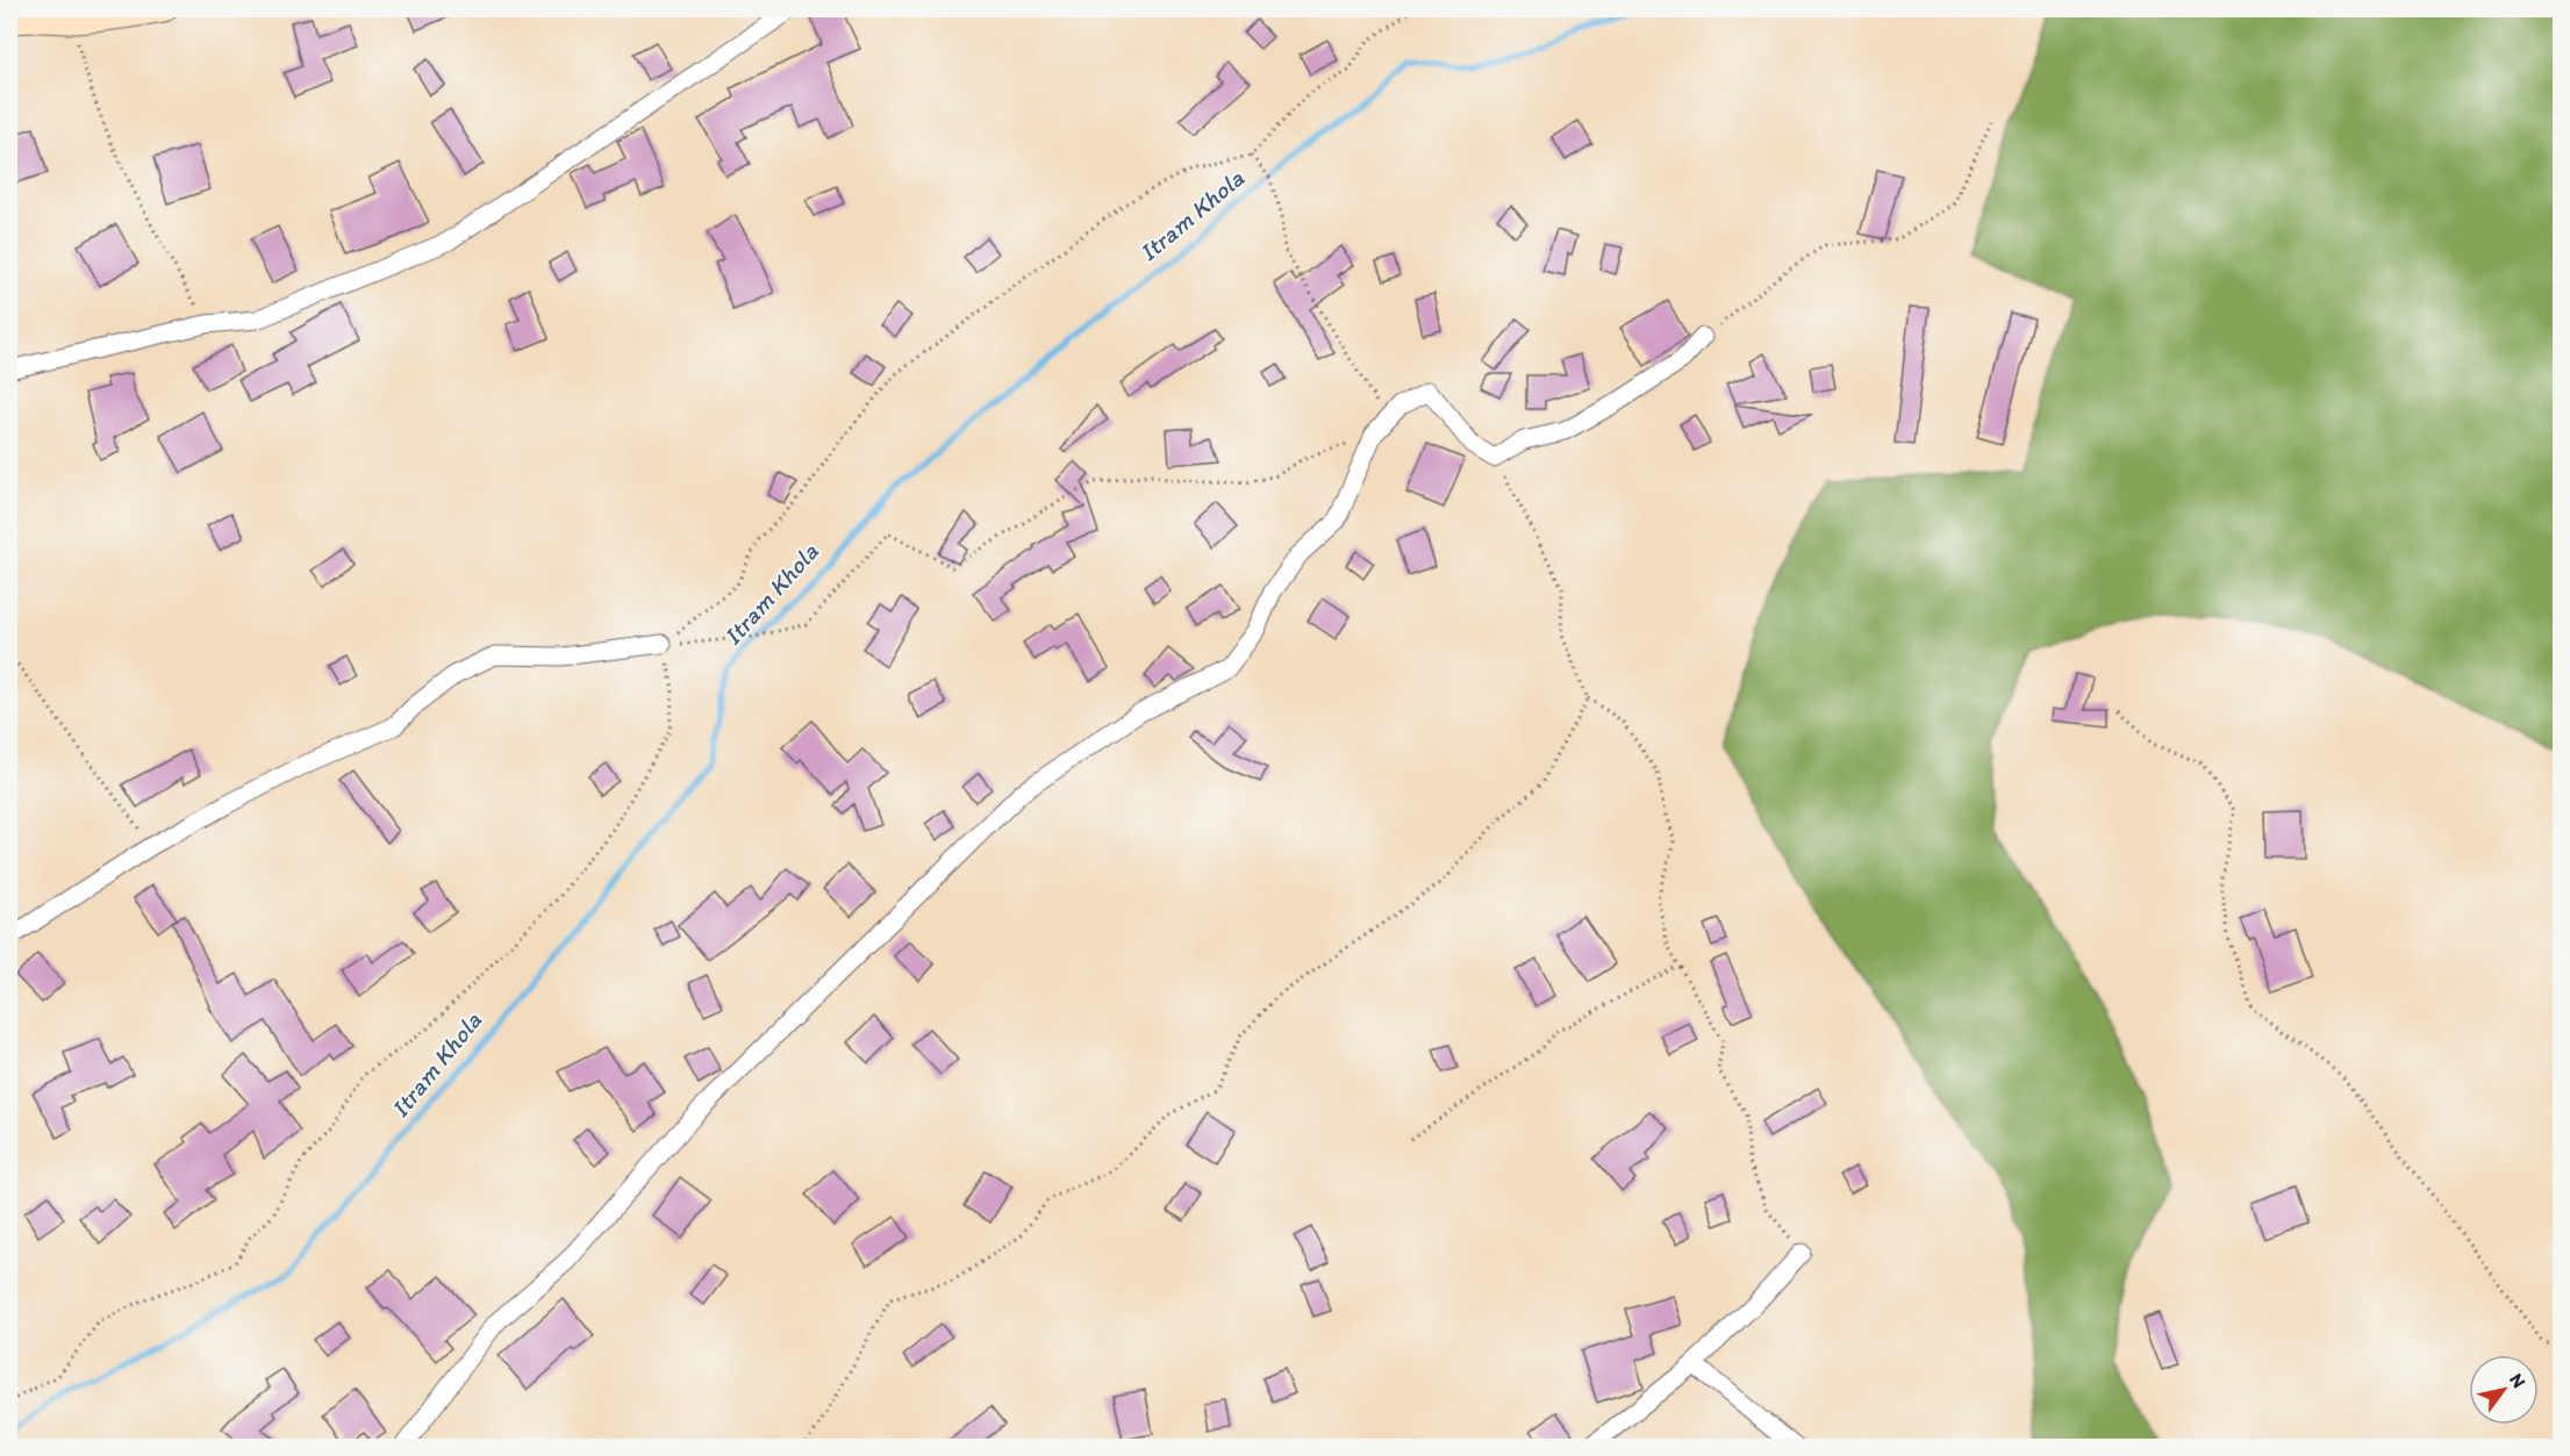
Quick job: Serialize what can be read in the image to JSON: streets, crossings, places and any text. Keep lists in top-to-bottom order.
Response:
{
  "water": ["Itram Khola"],
  "north": "top right"
}
